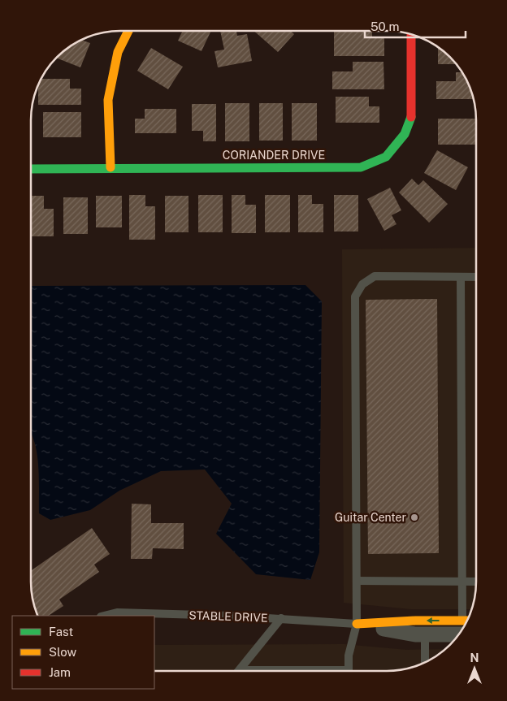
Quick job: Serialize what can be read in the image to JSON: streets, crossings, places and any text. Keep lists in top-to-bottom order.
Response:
{
  "streets": {
    "street": ["CORIANDER DRIVE", "STABLE DRIVE"]
  },
  "places": ["Guitar Center"],
  "legend": ["Fast", "Slow", "Jam"],
  "scale_bar": "50 m",
  "north": "top"
}
